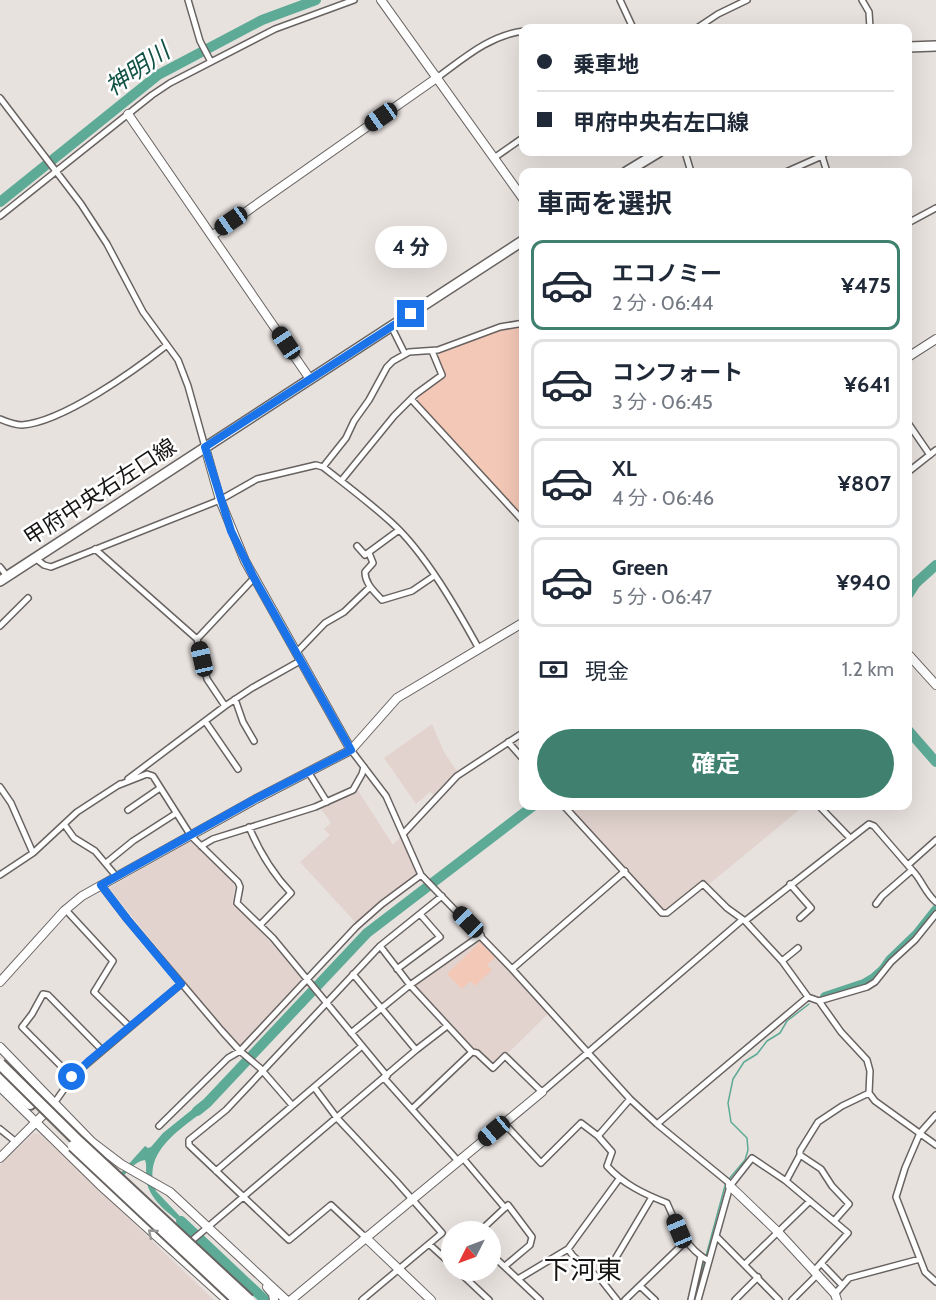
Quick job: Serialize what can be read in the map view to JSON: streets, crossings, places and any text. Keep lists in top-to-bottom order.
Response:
{
  "streets": {
    "main road": ["甲府中央右左口線"]
  },
  "districts": ["下河東"],
  "water": ["神明川"],
  "north": "bottom left",
  "page": {
    "banner": ["乗車地", "甲府中央右左口線"],
    "heading": "車両を選択",
    "bubble": "4 分",
    "list": [
      {
        "name": "エコノミー",
        "note": "2 分 · 06:44",
        "value": "¥475"
      },
      {
        "name": "コンフォート",
        "note": "3 分 · 06:45",
        "value": "¥641"
      },
      {
        "name": "XL",
        "note": "4 分 · 06:46",
        "value": "¥807"
      },
      {
        "name": "Green",
        "note": "5 分 · 06:47",
        "value": "¥940"
      }
    ],
    "pay": ["現金", "1.2 km"],
    "buttons": "確定"
  }
}
